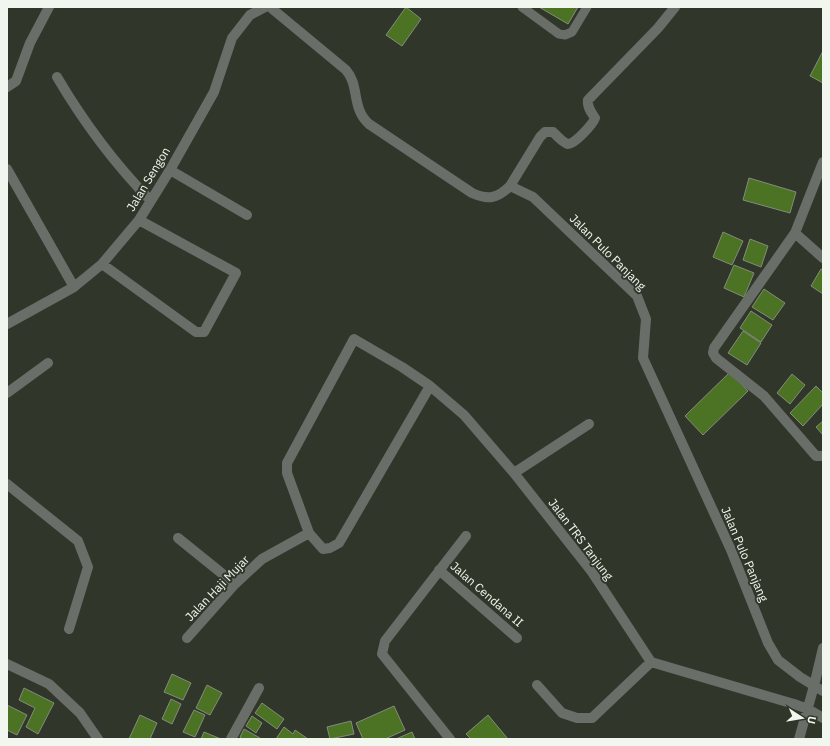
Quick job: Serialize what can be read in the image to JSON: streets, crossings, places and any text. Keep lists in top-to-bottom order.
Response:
{
  "streets": {
    "street": [
      "Jalan Sengon",
      "Jalan Pulo Panjang",
      "Jalan TRS Tanjung",
      "Jalan Haji Mujar",
      "Jalan Cendana II"
    ]
  },
  "crossings": [
    ["Jalan TRS Tanjung", "Jalan Haji Mujar"]
  ],
  "north": "right"
}
